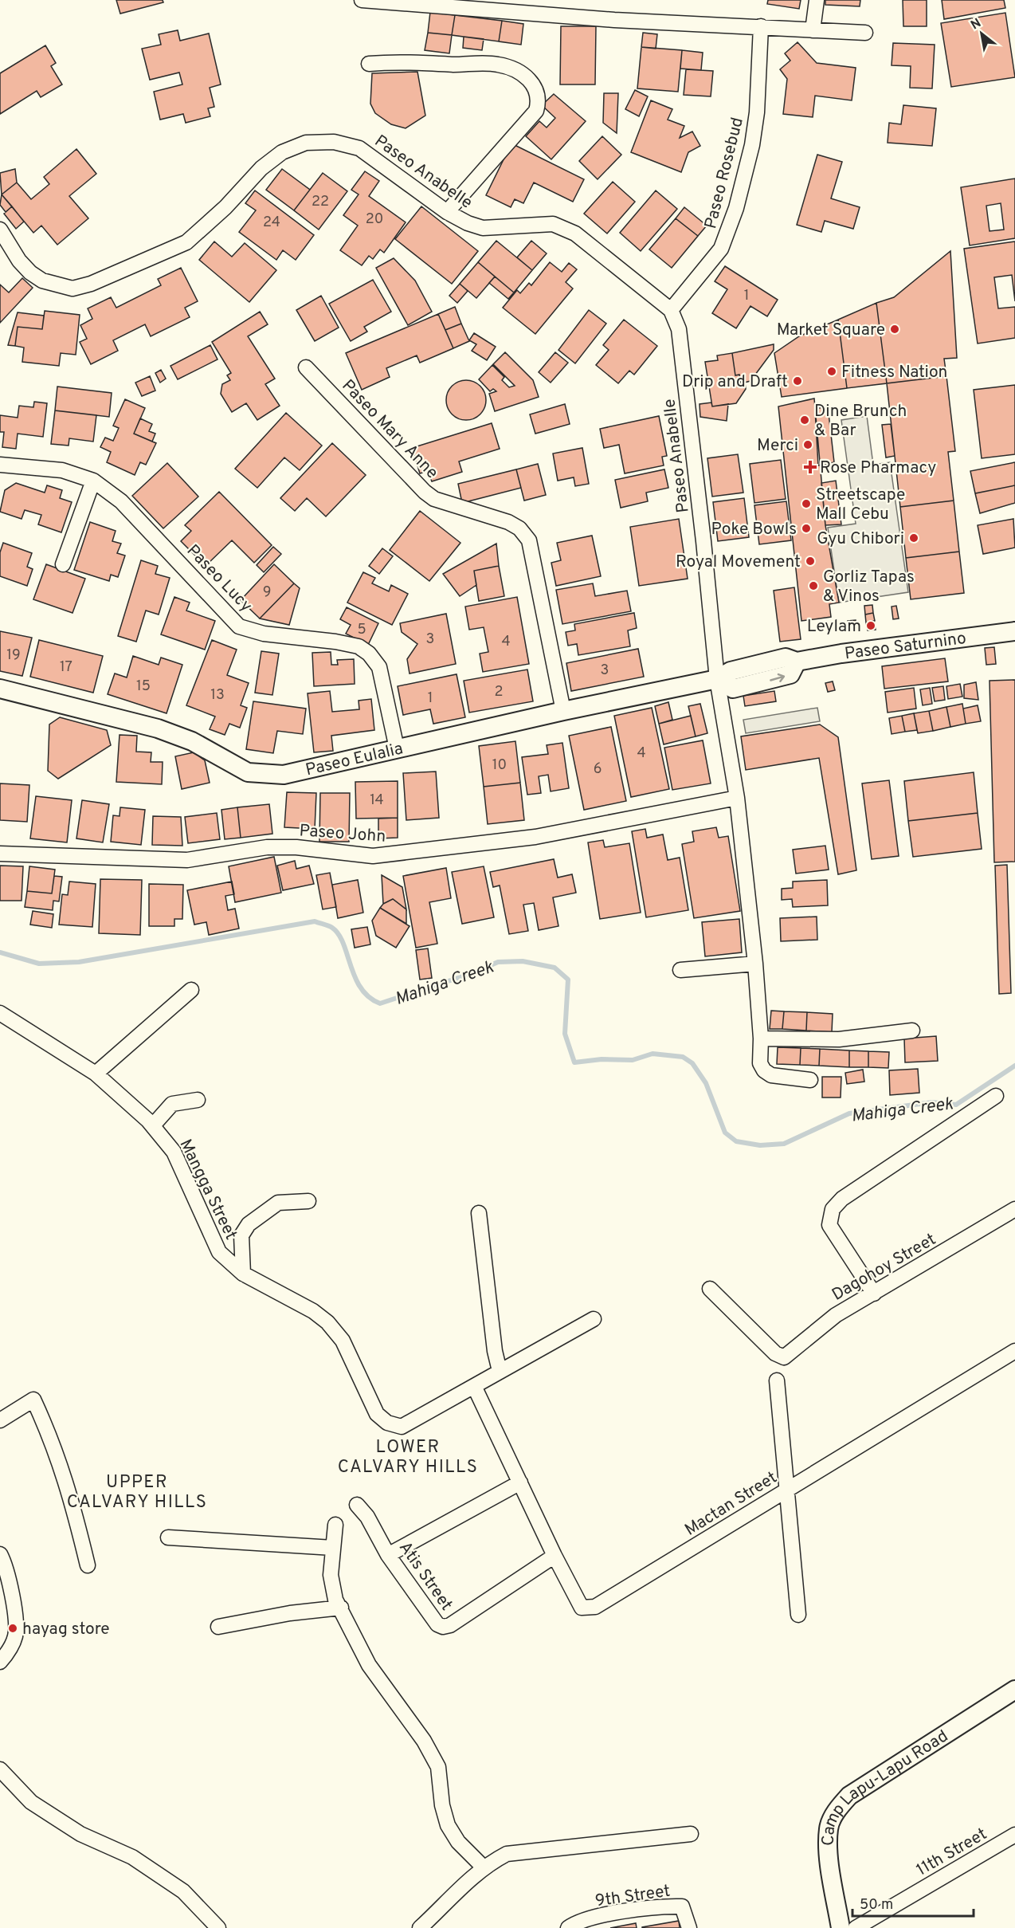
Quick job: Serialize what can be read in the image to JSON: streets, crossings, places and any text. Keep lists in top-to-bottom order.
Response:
{
  "streets": {
    "street": [
      "Paseo Anabelle",
      "Paseo Rosebud",
      "Paseo Mary Anne",
      "Paseo Lucy",
      "Paseo Saturnino",
      "Paseo Eulalia",
      "Paseo John",
      "Mangga Street",
      "Dagohoy Street",
      "Mactan Street",
      "Atis Street",
      "Camp Lapu-Lapu Road",
      "11th Street",
      "9th Street"
    ]
  },
  "crossings": [
    ["Paseo Anabelle", "Paseo Rosebud"],
    ["Paseo Anabelle", "Paseo Saturnino"],
    ["Paseo Anabelle", "Paseo Eulalia"],
    ["Paseo Anabelle", "Paseo John"],
    ["Paseo Mary Anne", "Paseo Eulalia"],
    ["Paseo Lucy", "Paseo Eulalia"],
    ["Paseo Saturnino", "Paseo Eulalia"],
    ["Mangga Street", "Mactan Street"],
    ["Mactan Street", "Atis Street"]
  ],
  "districts": ["LOWER CALVARY HILLS", "UPPER CALVARY HILLS"],
  "water": ["Mahiga Creek"],
  "places": {
    "other": [
      "Market Square",
      "Fitness Nation",
      "Drip and Draft",
      "Dine Brunch & Bar",
      "Merci",
      "Streetscape Mall Cebu",
      "Poke Bowls",
      "Gyu Chibori",
      "Royal Movement",
      "Gorliz Tapas & Vinos",
      "Leylam",
      "hayag store"
    ],
    "health": ["Rose Pharmacy"]
  },
  "house_numbers": [
    "22",
    "20",
    "24",
    "1",
    "9",
    "5",
    "3",
    "4",
    "19",
    "17",
    "3",
    "15",
    "2",
    "13",
    "1",
    "4",
    "10",
    "6",
    "14"
  ],
  "scale_bar": "50 m",
  "north": "top left"
}
